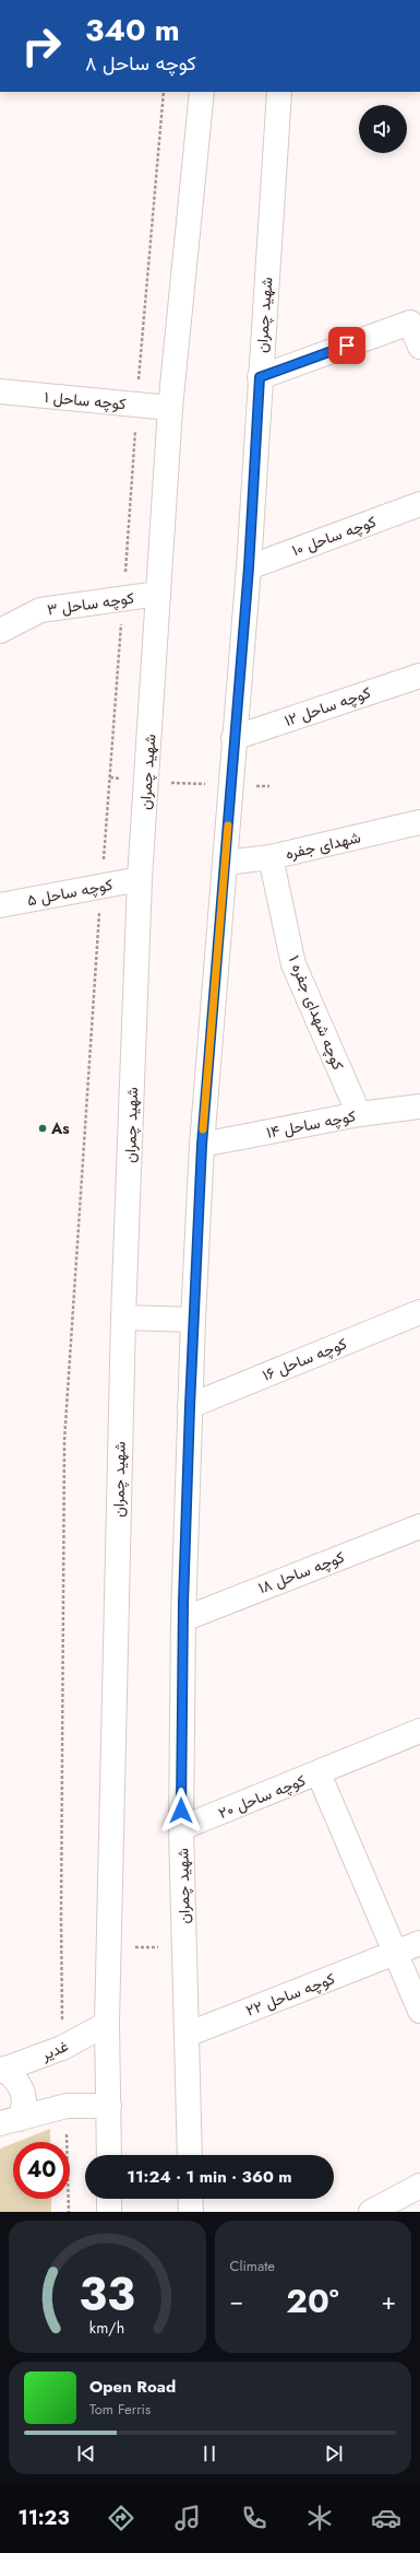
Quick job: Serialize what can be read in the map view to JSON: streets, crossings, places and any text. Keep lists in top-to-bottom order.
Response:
{
  "streets": {
    "street": [
      "شهید چمران",
      "کوچه ساحل ۱",
      "کوچه ساحل ۱۰",
      "کوچه ساحل ۳",
      "کوچه ساحل ۱۲",
      "شهدای جفره",
      "کوچه ساحل ۵",
      "کوچه شهدای جفره ۱",
      "کوچه ساحل ۱۴",
      "کوچه ساحل ۱۶",
      "کوچه ساحل ۱۸",
      "کوچه ساحل ۲۰",
      "کوچه ساحل ۲۲",
      "غدیر"
    ]
  },
  "crossings": [
    ["شهید چمران", "کوچه ساحل ۱"],
    ["شهید چمران", "کوچه ساحل ۱۰"],
    ["شهید چمران", "کوچه ساحل ۳"],
    ["شهید چمران", "کوچه ساحل ۱۲"],
    ["شهید چمران", "شهدای جفره"],
    ["شهید چمران", "کوچه ساحل ۵"],
    ["شهید چمران", "کوچه ساحل ۱۴"],
    ["شهید چمران", "کوچه ساحل ۱۶"],
    ["شهید چمران", "کوچه ساحل ۱۸"],
    ["شهید چمران", "کوچه ساحل ۲۰"],
    ["شهید چمران", "کوچه ساحل ۲۲"],
    ["شهید چمران", "غدیر"],
    ["شهدای جفره", "کوچه شهدای جفره ۱"],
    ["کوچه شهدای جفره ۱", "کوچه ساحل ۱۴"]
  ],
  "places": ["As"],
  "page": {
    "turn": ["340 m", "کوچه ساحل ۸"],
    "limit": "40",
    "trip": "11:24 · 1 min · 360 m",
    "tile": "Climate",
    "heat": ["−", "20°", "+"],
    "song": ["Open Road", "Tom Ferris"],
    "tabs": "11:23",
    "gauge": ["33", "km/h"]
  }
}
